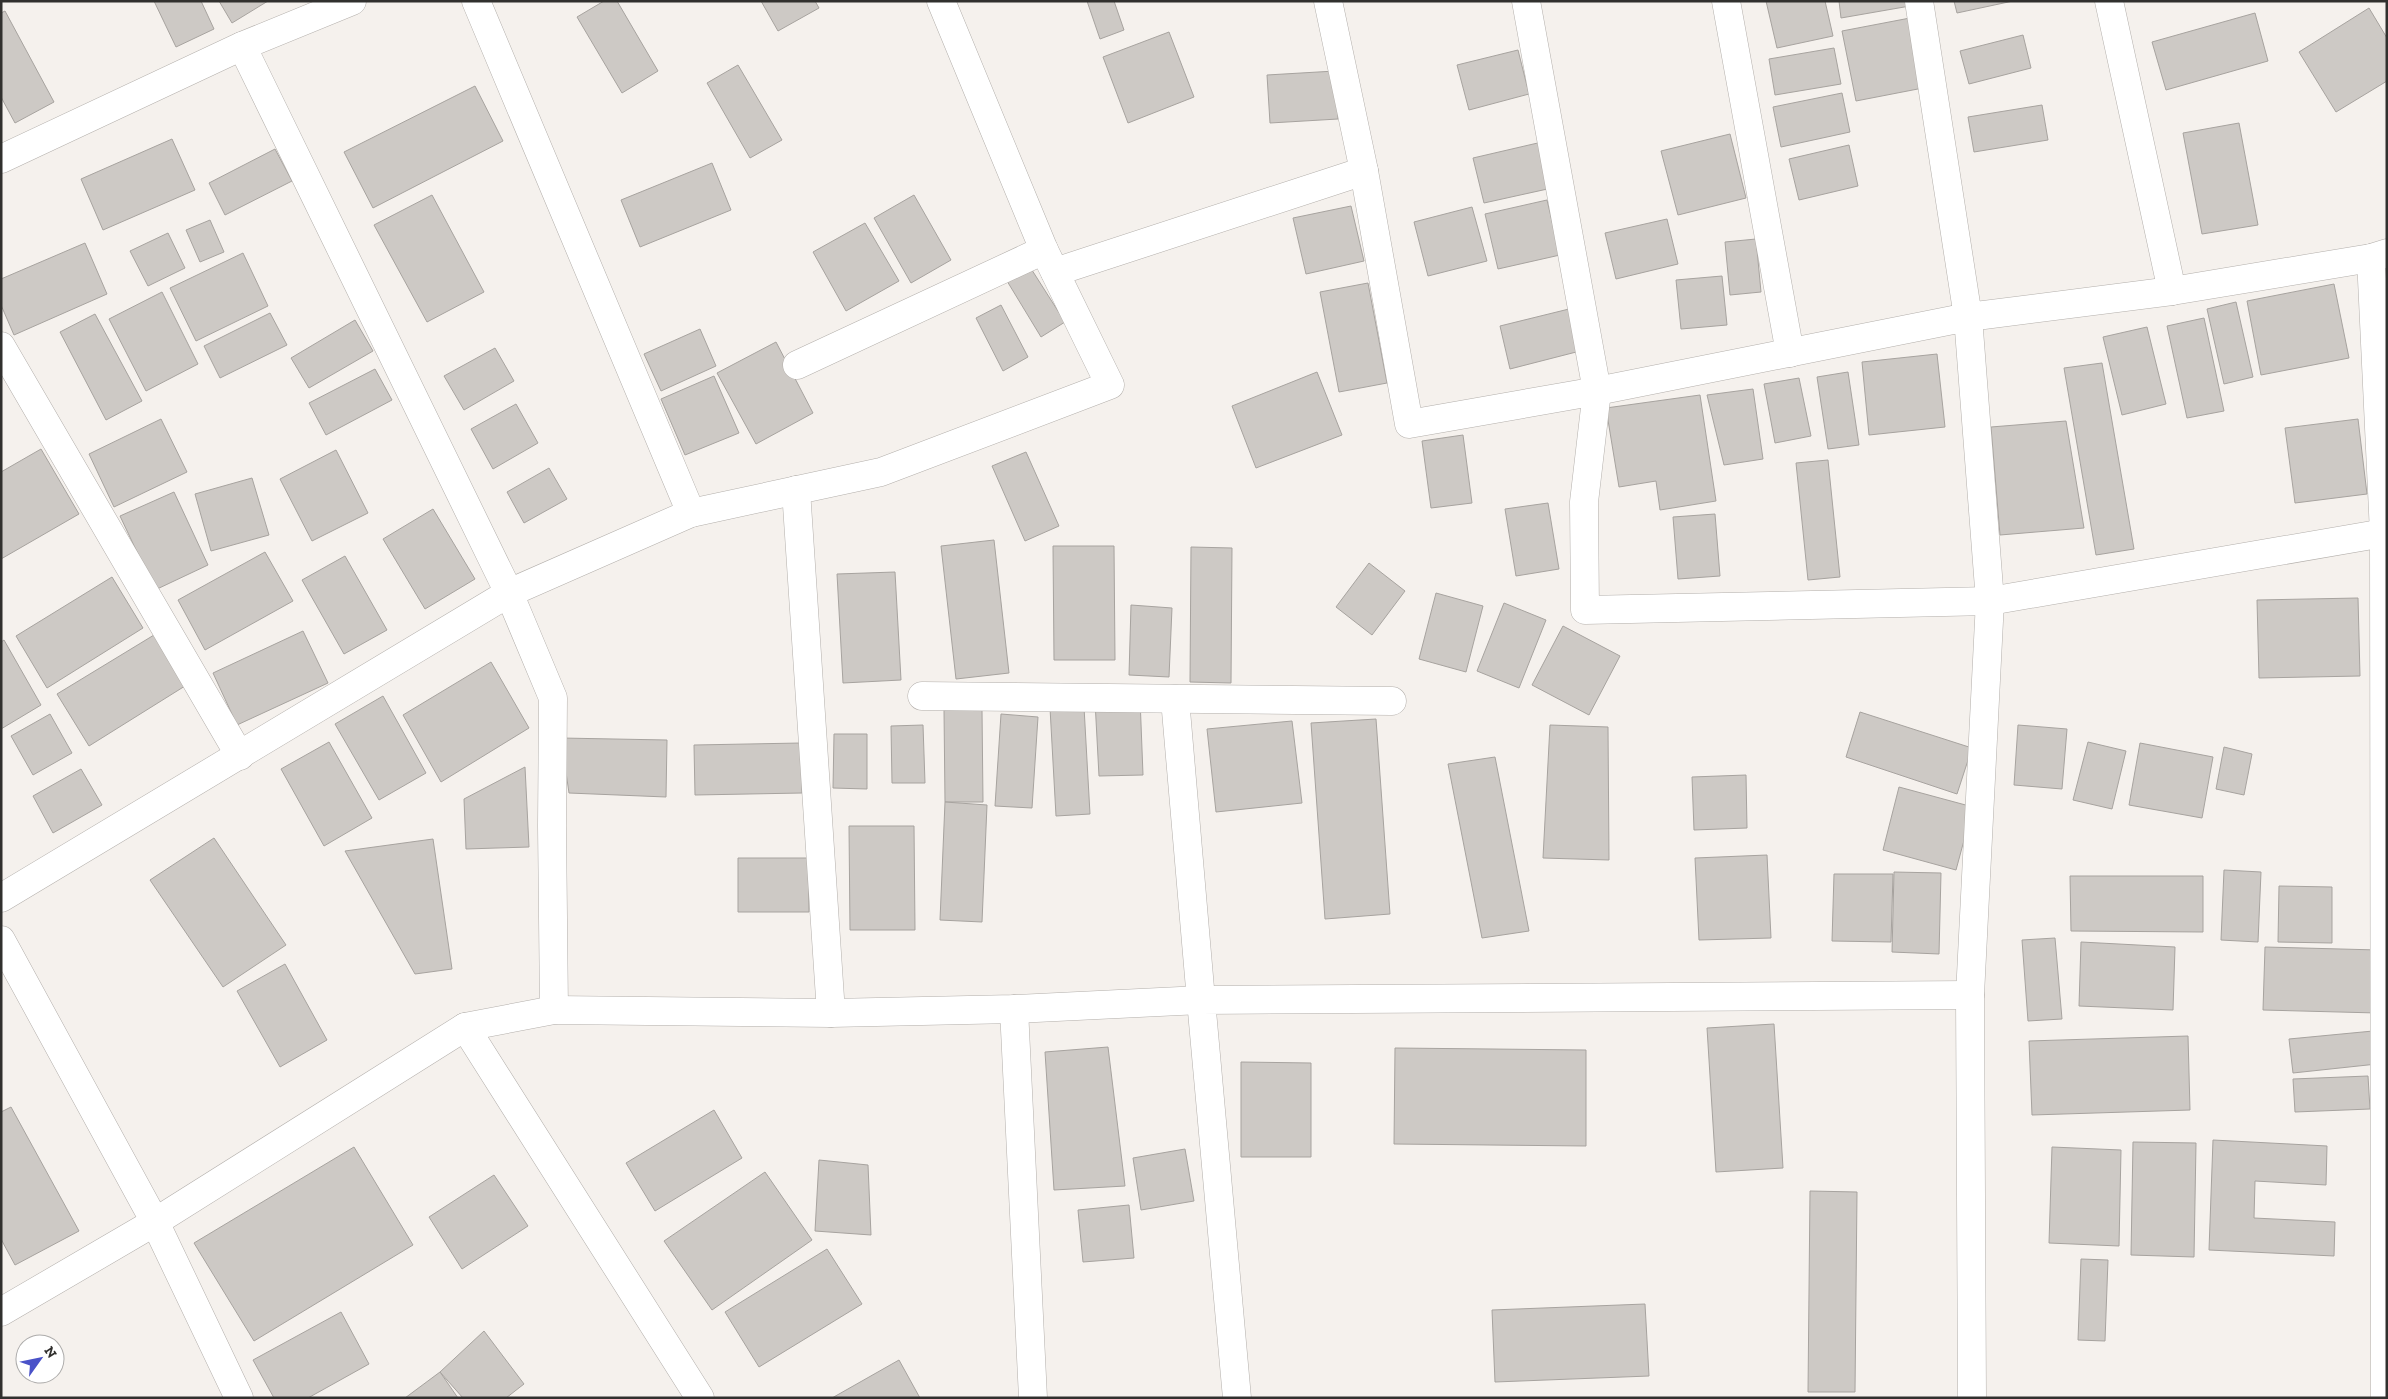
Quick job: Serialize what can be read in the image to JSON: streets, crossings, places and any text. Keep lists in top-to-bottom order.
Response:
{
  "north": "top right"
}
